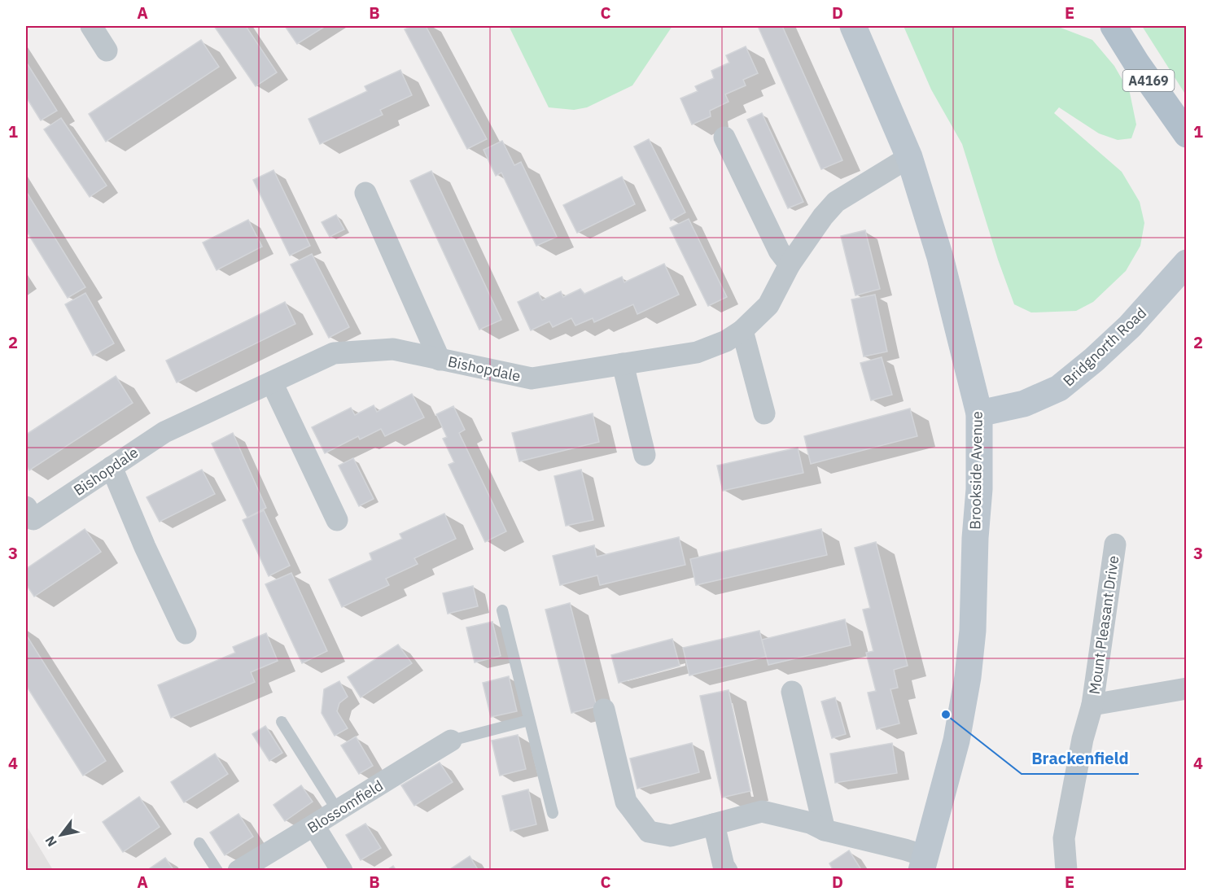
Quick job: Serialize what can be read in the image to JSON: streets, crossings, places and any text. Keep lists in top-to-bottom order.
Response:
{
  "streets": {
    "main road": ["A4169"],
    "street": [
      "Bridgnorth Road",
      "Bishopdale",
      "Brookside Avenue",
      "Mount Pleasant Drive",
      "Blossomfield"
    ]
  },
  "crossings": [
    ["Bridgnorth Road", "Brookside Avenue"],
    ["Bishopdale", "Brookside Avenue"]
  ],
  "places": ["Brackenfield"],
  "north": "bottom left",
  "grid": {
    "columns": [
      "A",
      "B",
      "C",
      "D",
      "E"
    ],
    "rows": [
      "1",
      "2",
      "3",
      "4"
    ]
  }
}
